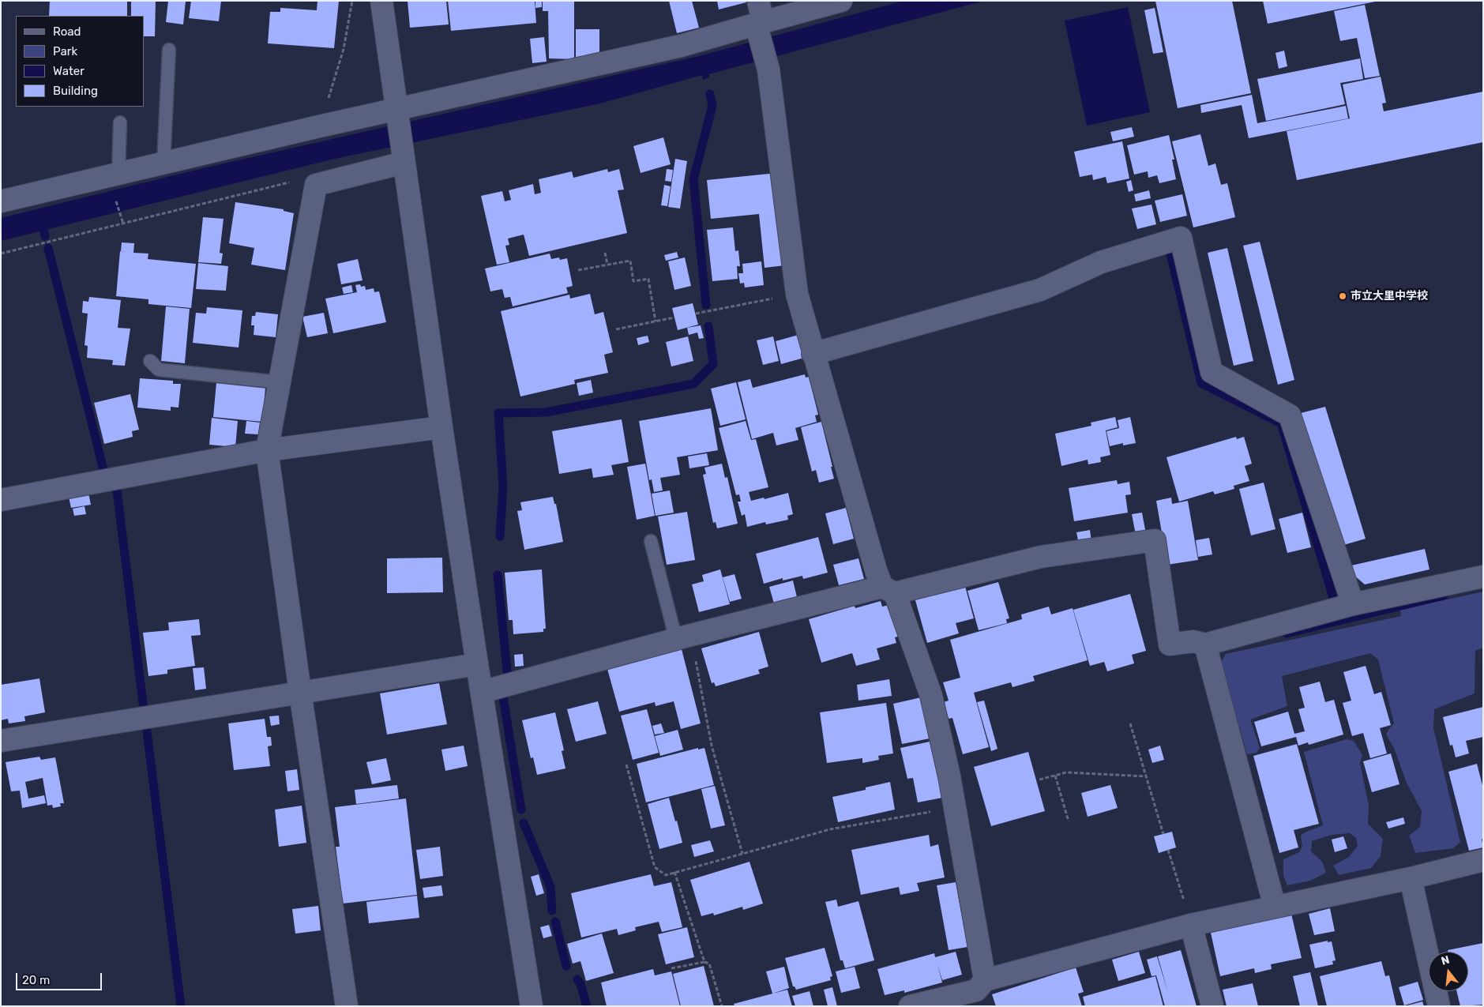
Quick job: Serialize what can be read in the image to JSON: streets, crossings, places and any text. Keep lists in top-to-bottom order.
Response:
{
  "places": ["市立大里中学校"],
  "legend": [
    "Road",
    "Park",
    "Water",
    "Building"
  ],
  "scale_bar": "20 m",
  "north": "top"
}
